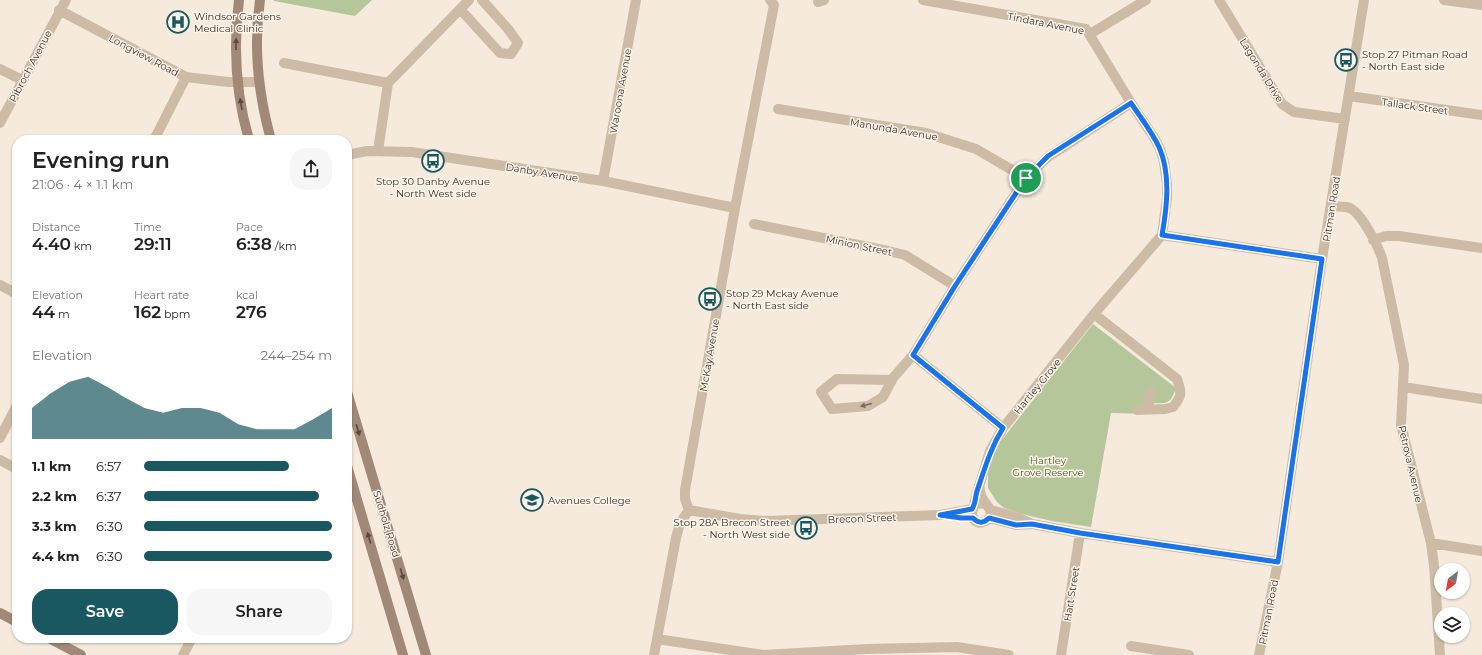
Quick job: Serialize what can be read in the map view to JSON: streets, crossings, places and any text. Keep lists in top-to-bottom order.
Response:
{
  "streets": {
    "main road": ["Sudholz Road"],
    "street": [
      "Tindara Avenue",
      "Longview Road",
      "Pibroch Avenue",
      "Lagonda Drive",
      "Waroona Avenue",
      "Tallack Street",
      "Manunda Avenue",
      "Danby Avenue",
      "Pitman Road",
      "Minion Street",
      "McKay Avenue",
      "Hartley Grove",
      "Petrova Avenue",
      "Brecon Street",
      "Hart Street"
    ]
  },
  "crossings": [
    ["Tindara Avenue", "Hartley Grove"],
    ["Longview Road", "Pibroch Avenue"],
    ["Lagonda Drive", "Pitman Road"],
    ["Waroona Avenue", "Danby Avenue"],
    ["Tallack Street", "Pitman Road"],
    ["Danby Avenue", "McKay Avenue"],
    ["Pitman Road", "Petrova Avenue"],
    ["McKay Avenue", "Brecon Street"],
    ["Hartley Grove", "Brecon Street"]
  ],
  "parks": ["Hartley Grove Reserve"],
  "places": {
    "hospital": ["Windsor Gardens Medical Clinic"],
    "bus stop": [
      "Stop 27 Pitman Road - North East side",
      "Stop 30 Danby Avenue - North West side",
      "Stop 29 Mckay Avenue - North East side",
      "Stop 28A Brecon Street - North West side"
    ],
    "school or university": ["Avenues College"]
  },
  "north": "bottom left",
  "page": {
    "heading": ["Evening run", "21:06 · 4 × 1.1 km"],
    "stats": [
      ["Distance", "4.40 km"],
      ["Time", "29:11"],
      ["Pace", "6:38 /km"],
      ["Elevation", "44 m"],
      ["Heart rate", "162 bpm"],
      ["kcal", "276"]
    ],
    "chart": ["Elevation", "244–254 m"],
    "list": [
      {
        "name": "1.1 km",
        "note": "6:57"
      },
      {
        "name": "2.2 km",
        "note": "6:37"
      },
      {
        "name": "3.3 km",
        "note": "6:30"
      },
      {
        "name": "4.4 km",
        "note": "6:30"
      }
    ],
    "buttons": ["Save", "Share"]
  }
}
